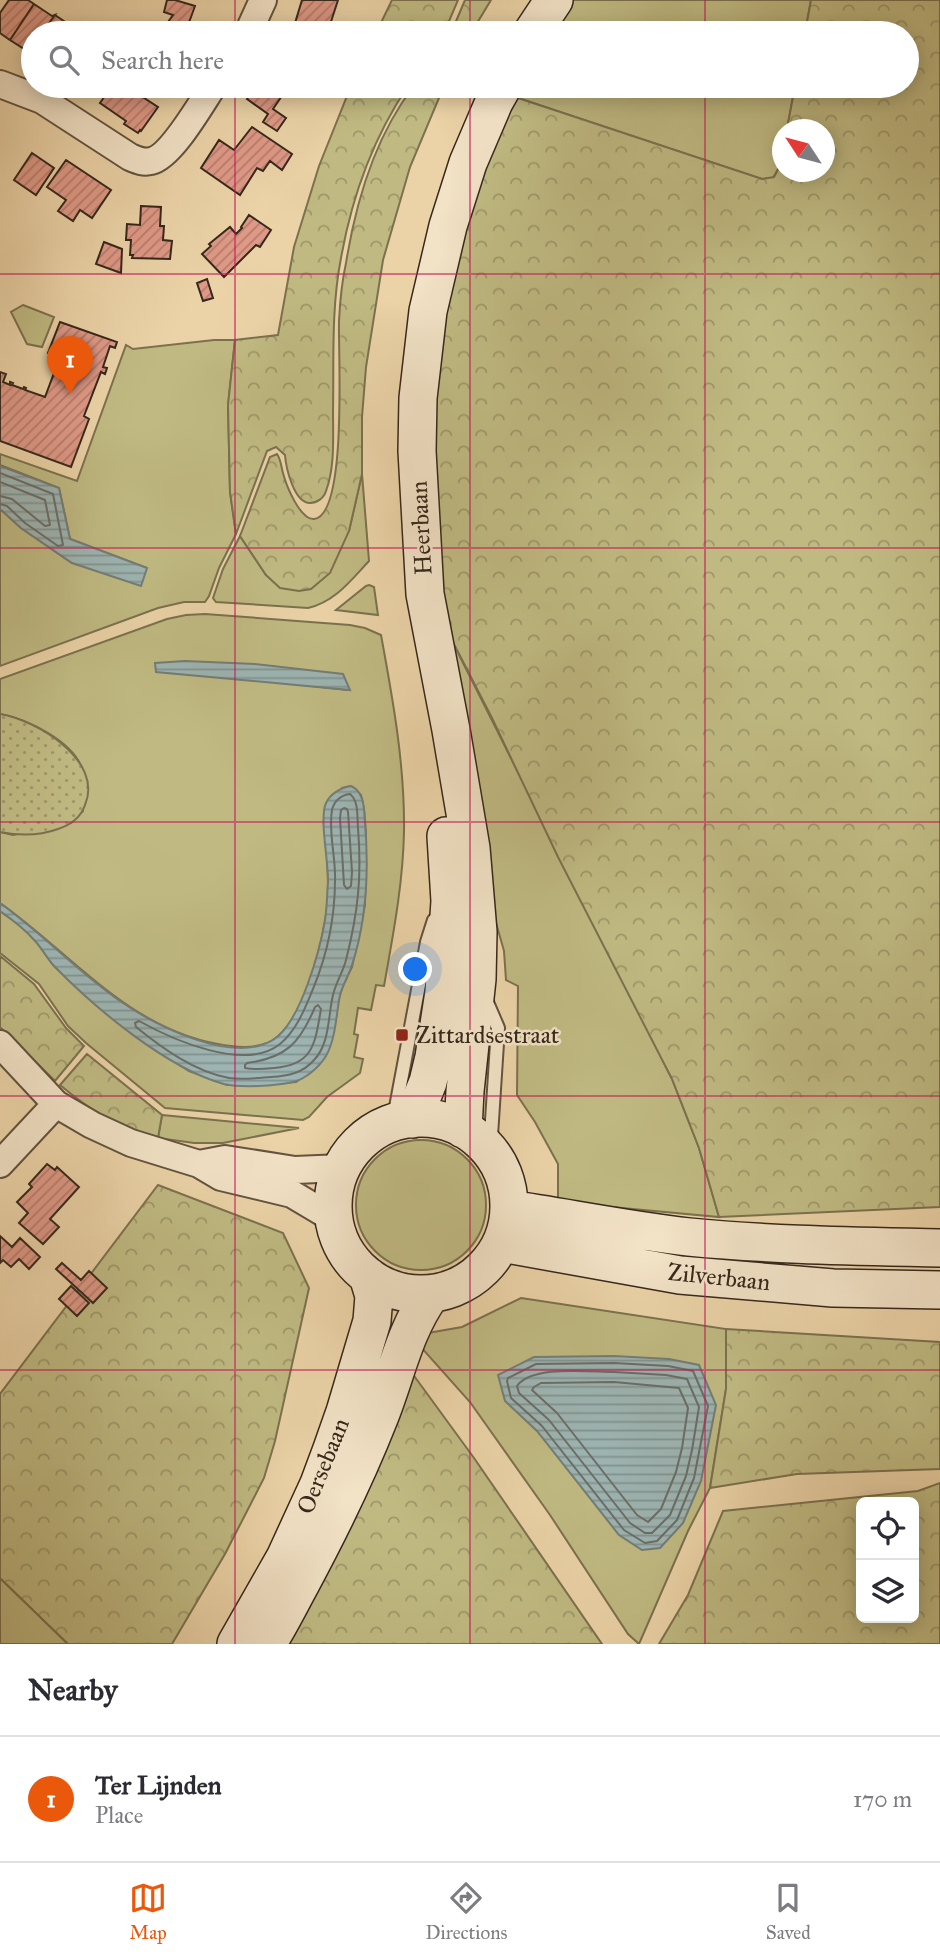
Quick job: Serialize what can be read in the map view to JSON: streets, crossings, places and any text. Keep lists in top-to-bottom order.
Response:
{
  "streets": {
    "main road": ["Heerbaan", "Zilverbaan", "Oersebaan"]
  },
  "crossings": [
    ["Heerbaan", "Zilverbaan"],
    ["Heerbaan", "Oersebaan"],
    ["Zilverbaan", "Oersebaan"]
  ],
  "places": {
    "transit": ["Zittardsestraat"]
  },
  "north": "top left",
  "page": {
    "search": "Search here",
    "pins": "1",
    "heading": "Nearby",
    "list": [
      {
        "mark": "1",
        "name": "Ter Lijnden",
        "note": "Place",
        "value": "170 m"
      }
    ],
    "nav": ["Map", "Directions", "Saved"]
  }
}
